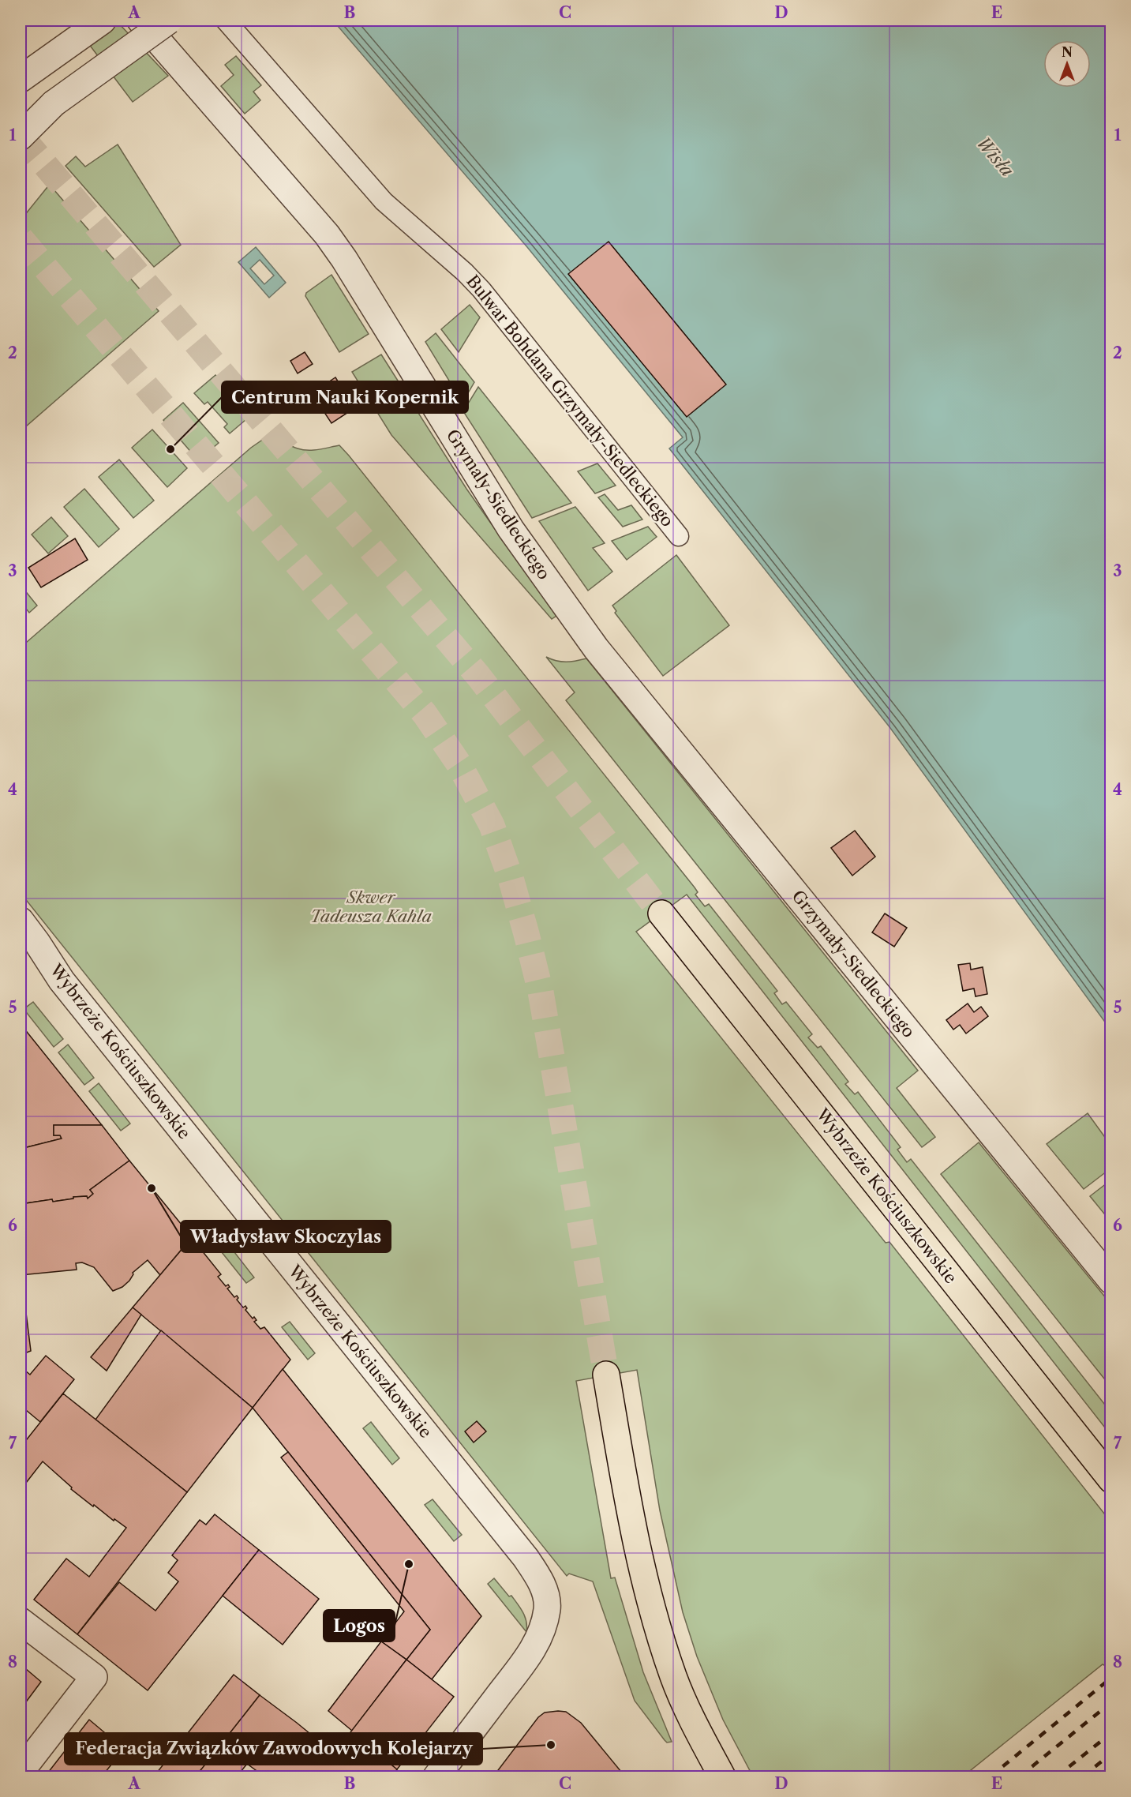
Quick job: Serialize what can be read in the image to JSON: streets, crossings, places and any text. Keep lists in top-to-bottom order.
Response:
{
  "streets": {
    "main road": ["Wybrzeże Kościuszkowskie"],
    "street": ["Bulwar Bohdana Grzymały-Siedleckiego", "Grymaly-Siedleckiego", "Grzymały-Siedleckiego"]
  },
  "crossings": [
    ["Grymaly-Siedleckiego", "Grzymały-Siedleckiego"]
  ],
  "water": ["Wisła"],
  "parks": ["Skwer Tadeusza Kahla"],
  "places": [
    "Centrum Nauki Kopernik",
    "Władysław Skoczylas",
    "Logos",
    "Federacja Związków Zawodowych Kolejarzy"
  ],
  "north": "top",
  "grid": {
    "columns": [
      "A",
      "B",
      "C",
      "D",
      "E"
    ],
    "rows": [
      "1",
      "2",
      "3",
      "4",
      "5",
      "6",
      "7",
      "8"
    ]
  }
}
